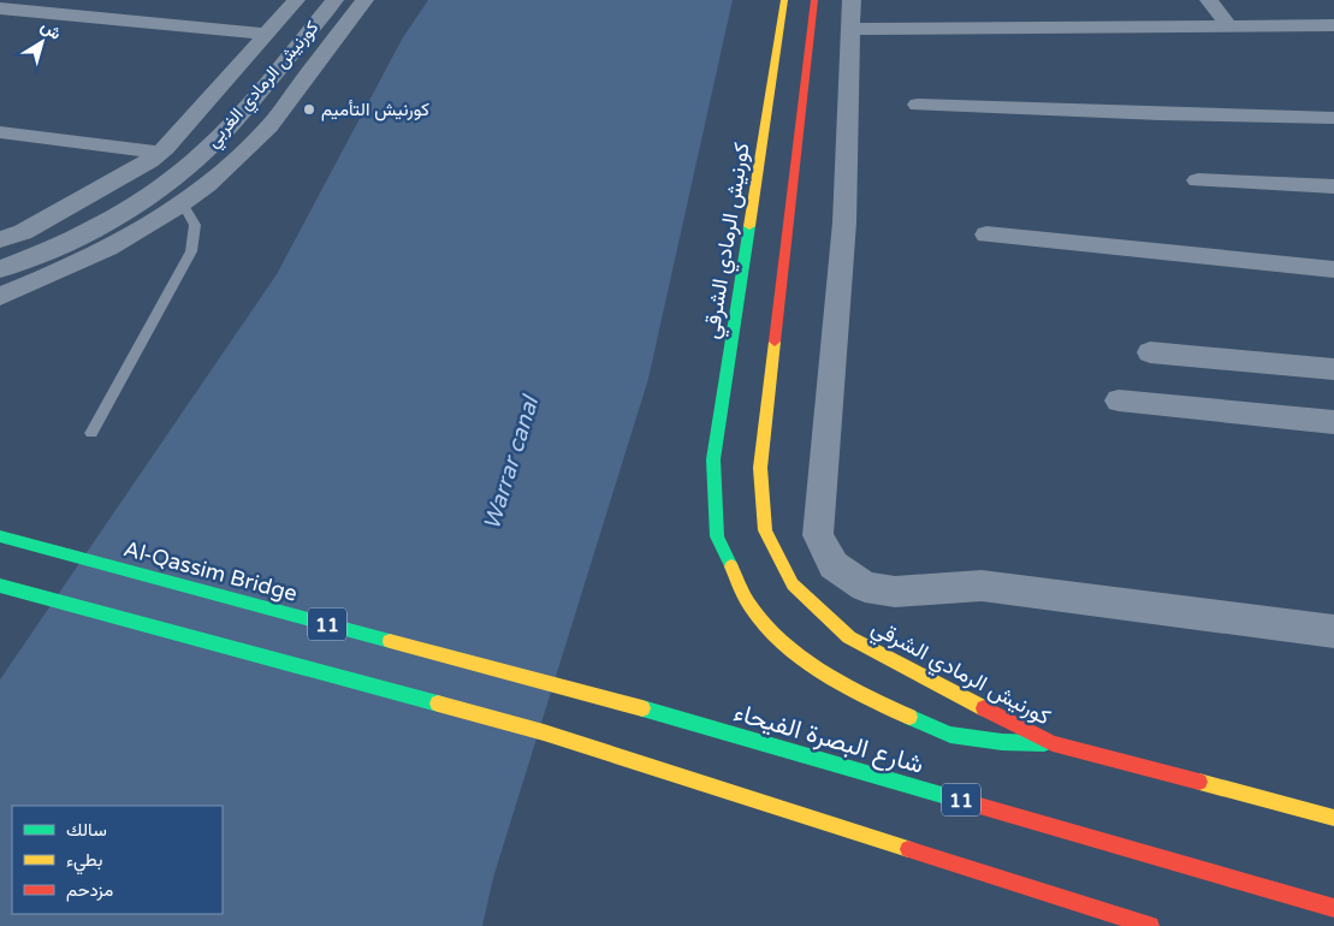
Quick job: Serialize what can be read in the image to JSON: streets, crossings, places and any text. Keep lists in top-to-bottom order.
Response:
{
  "streets": {
    "main road": [
      "كورنيش الرمادي الشرقي",
      "Al-Qassim Bridge",
      "11",
      "شارع البصرة الفيحاء"
    ],
    "street": ["كورنيش الرمادي الغربي"]
  },
  "crossings": [
    ["Al-Qassim Bridge", "شارع البصرة الفيحاء"]
  ],
  "water": ["Warrar canal"],
  "places": ["كورنيش التأميم"],
  "legend": ["سالك", "بطيء", "مزدحم"],
  "north": "top right"
}
